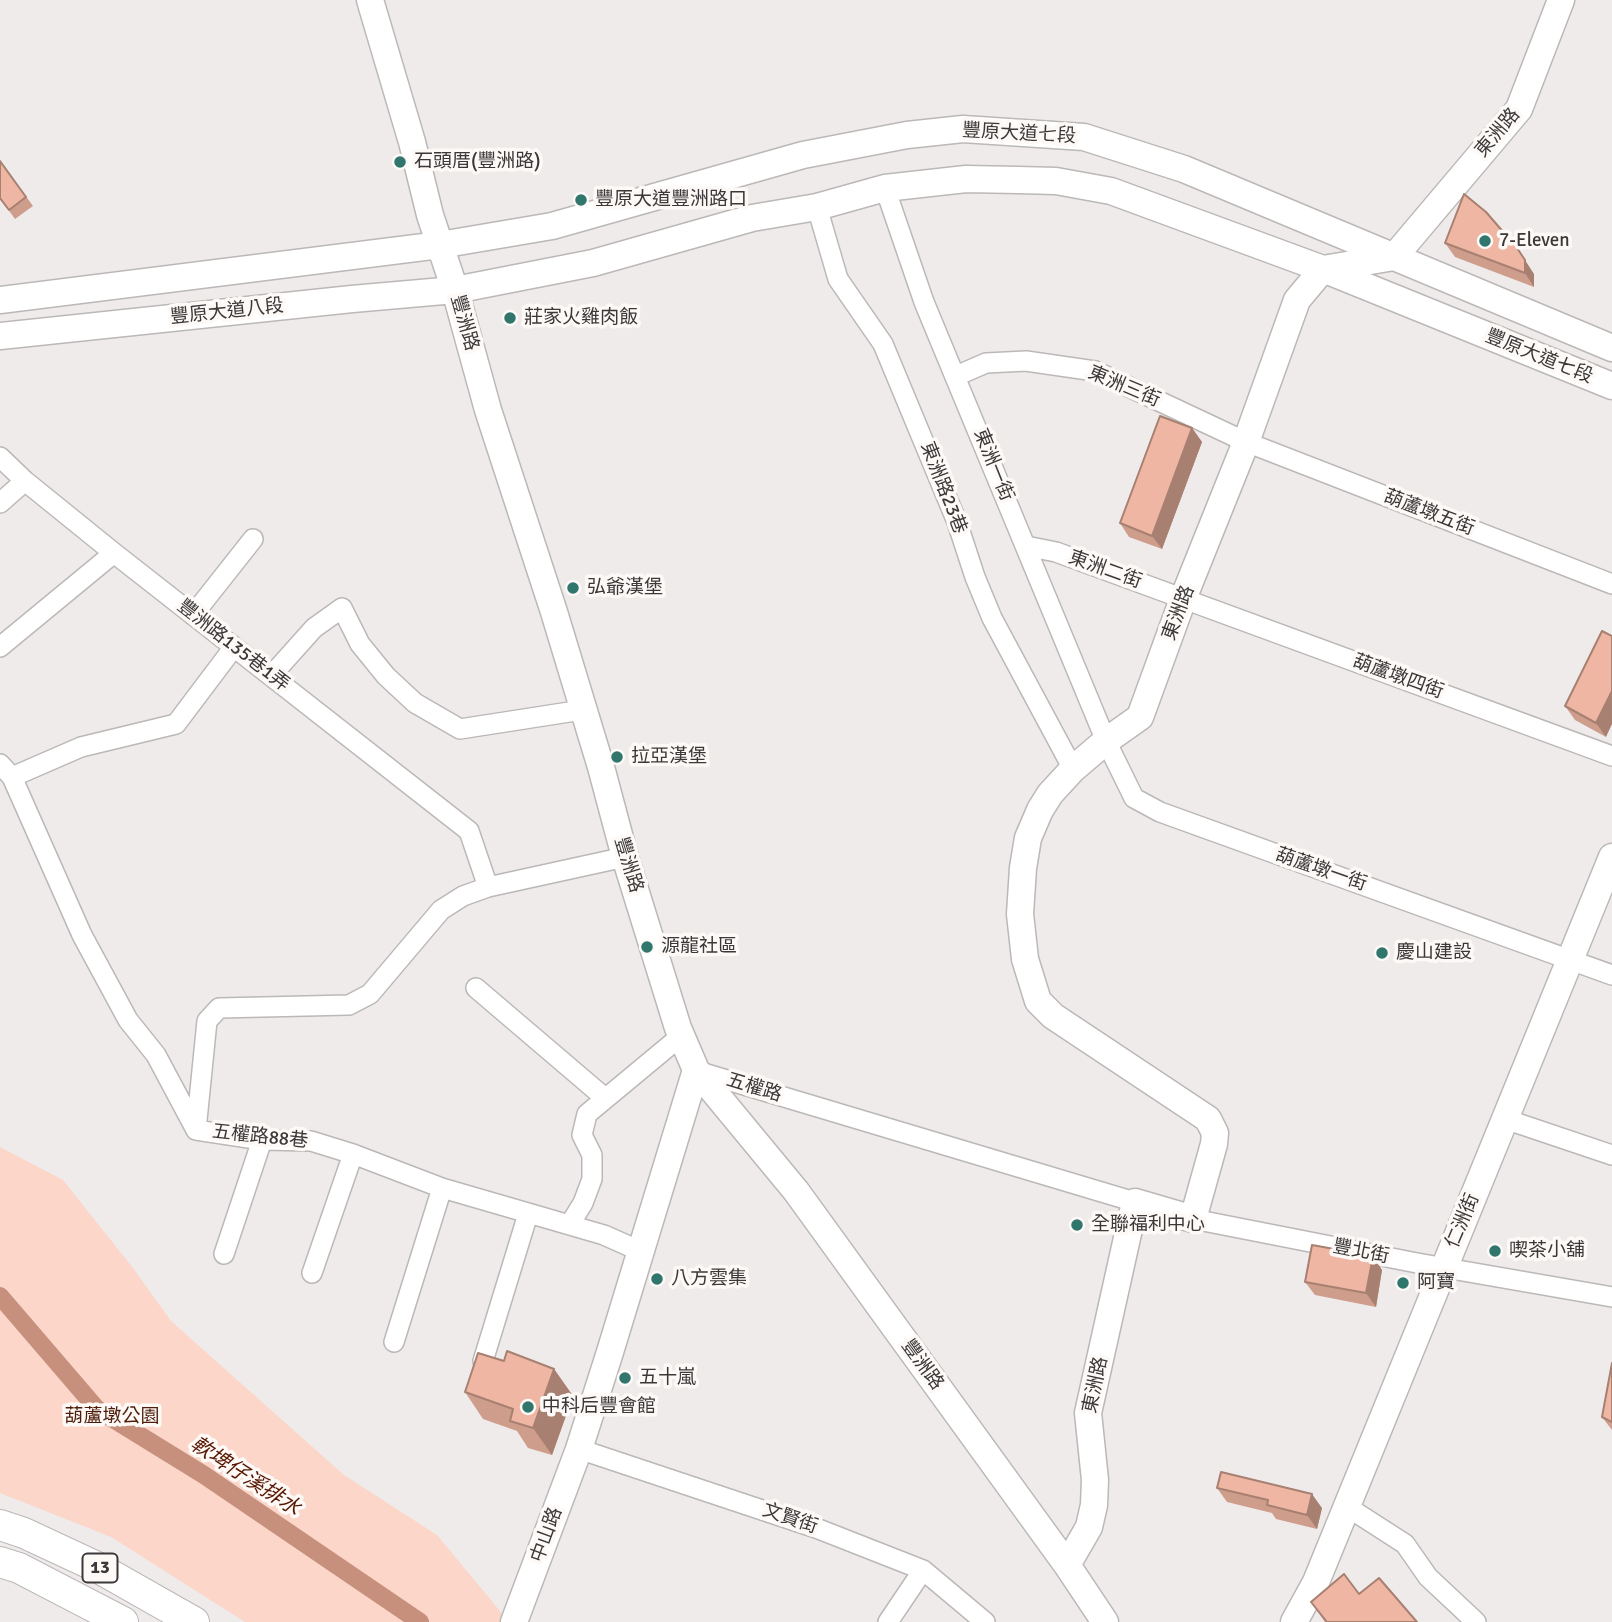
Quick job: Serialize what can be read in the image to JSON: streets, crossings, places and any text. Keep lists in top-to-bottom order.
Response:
{
  "streets": {
    "main road": ["13"],
    "street": [
      "東洲路",
      "豐原大道七段",
      "豐原大道八段",
      "豐洲路",
      "東洲三街",
      "東洲一街",
      "東洲路23巷",
      "葫蘆墩五街",
      "東洲二街",
      "豐洲路135巷1弄",
      "葫蘆墩四街",
      "葫蘆墩一街",
      "五權路",
      "五權路88巷",
      "仁洲街",
      "豐北街",
      "文賢街",
      "中山路"
    ]
  },
  "crossings": [
    ["東洲路", "豐原大道七段"],
    ["東洲路", "豐洲路"],
    ["東洲路", "東洲三街"],
    ["東洲路", "東洲一街"],
    ["東洲路", "東洲路23巷"],
    ["東洲路", "葫蘆墩五街"],
    ["東洲路", "東洲二街"],
    ["東洲路", "葫蘆墩四街"],
    ["東洲路", "葫蘆墩一街"],
    ["東洲路", "五權路"],
    ["東洲路", "豐北街"],
    ["豐原大道七段", "豐原大道八段"],
    ["豐原大道七段", "豐洲路"],
    ["豐原大道七段", "東洲一街"],
    ["豐原大道七段", "東洲路23巷"],
    ["豐原大道八段", "豐洲路"],
    ["豐洲路", "五權路"],
    ["東洲三街", "東洲一街"],
    ["東洲三街", "葫蘆墩五街"],
    ["東洲一街", "東洲二街"],
    ["東洲一街", "葫蘆墩一街"],
    ["東洲二街", "葫蘆墩四街"],
    ["葫蘆墩一街", "仁洲街"],
    ["五權路", "豐北街"],
    ["仁洲街", "豐北街"],
    ["文賢街", "中山路"]
  ],
  "water": ["軟埤仔溪排水"],
  "parks": ["葫蘆墩公園"],
  "places": [
    "石頭厝(豐洲路)",
    "豐原大道豐洲路口",
    "7-Eleven",
    "莊家火雞肉飯",
    "弘爺漢堡",
    "拉亞漢堡",
    "源龍社區",
    "慶山建設",
    "全聯福利中心",
    "喫茶小舖",
    "八方雲集",
    "阿寶",
    "五十嵐",
    "中科后豐會館"
  ]
}
